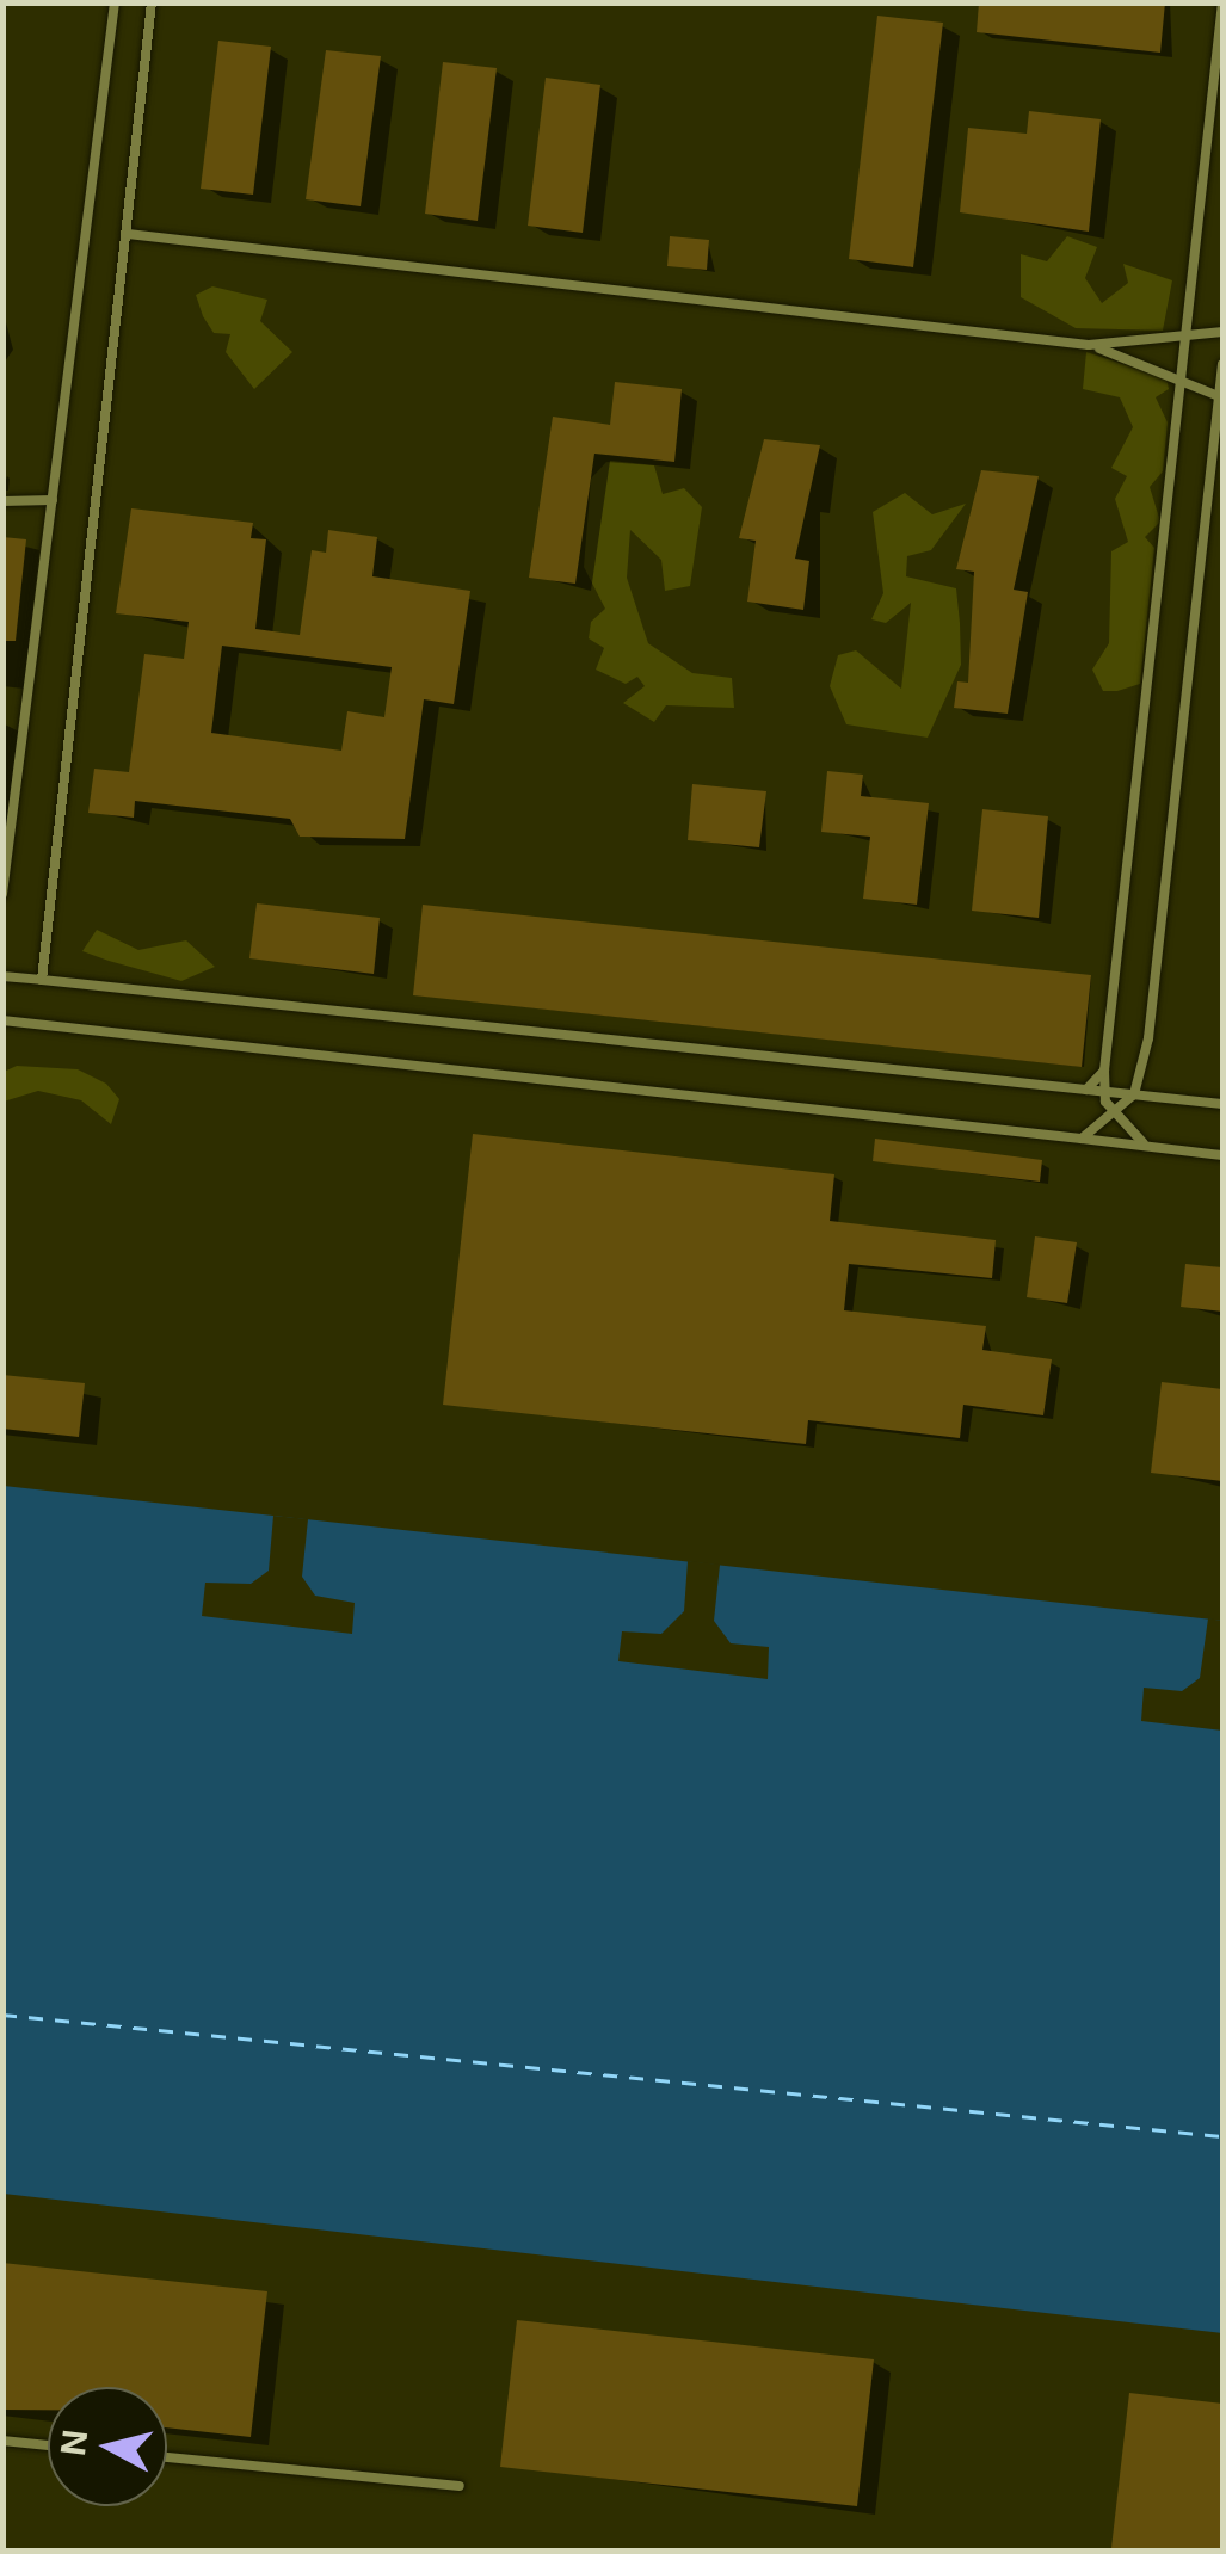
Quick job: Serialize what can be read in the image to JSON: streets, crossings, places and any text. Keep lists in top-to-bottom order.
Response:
{
  "north": "left"
}
